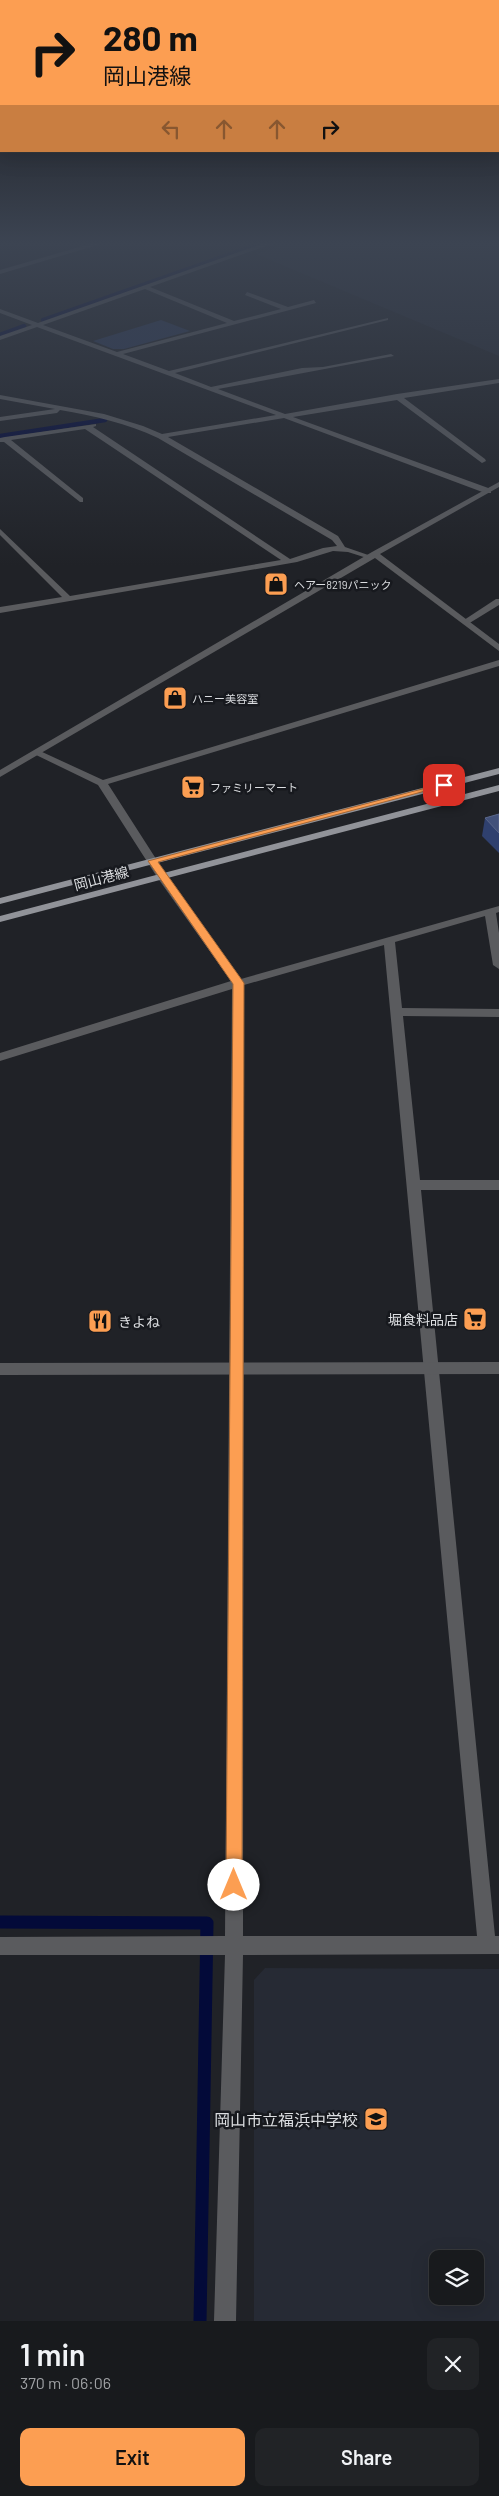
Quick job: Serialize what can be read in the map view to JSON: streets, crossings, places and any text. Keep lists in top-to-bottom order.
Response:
{
  "streets": {
    "main road": ["岡山港線"]
  },
  "places": {
    "shop": ["ヘアー8219パニック", "ハニー美容室"],
    "supermarket": ["ファミリーマート", "堀食料品店"],
    "restaurant": ["きよね"],
    "school or university": ["岡山市立福浜中学校"]
  },
  "page": {
    "turn": ["280 m", "岡山港線"],
    "heading": ["1 min", "370 m · 06:06"],
    "buttons": ["Exit", "Share"]
  }
}
